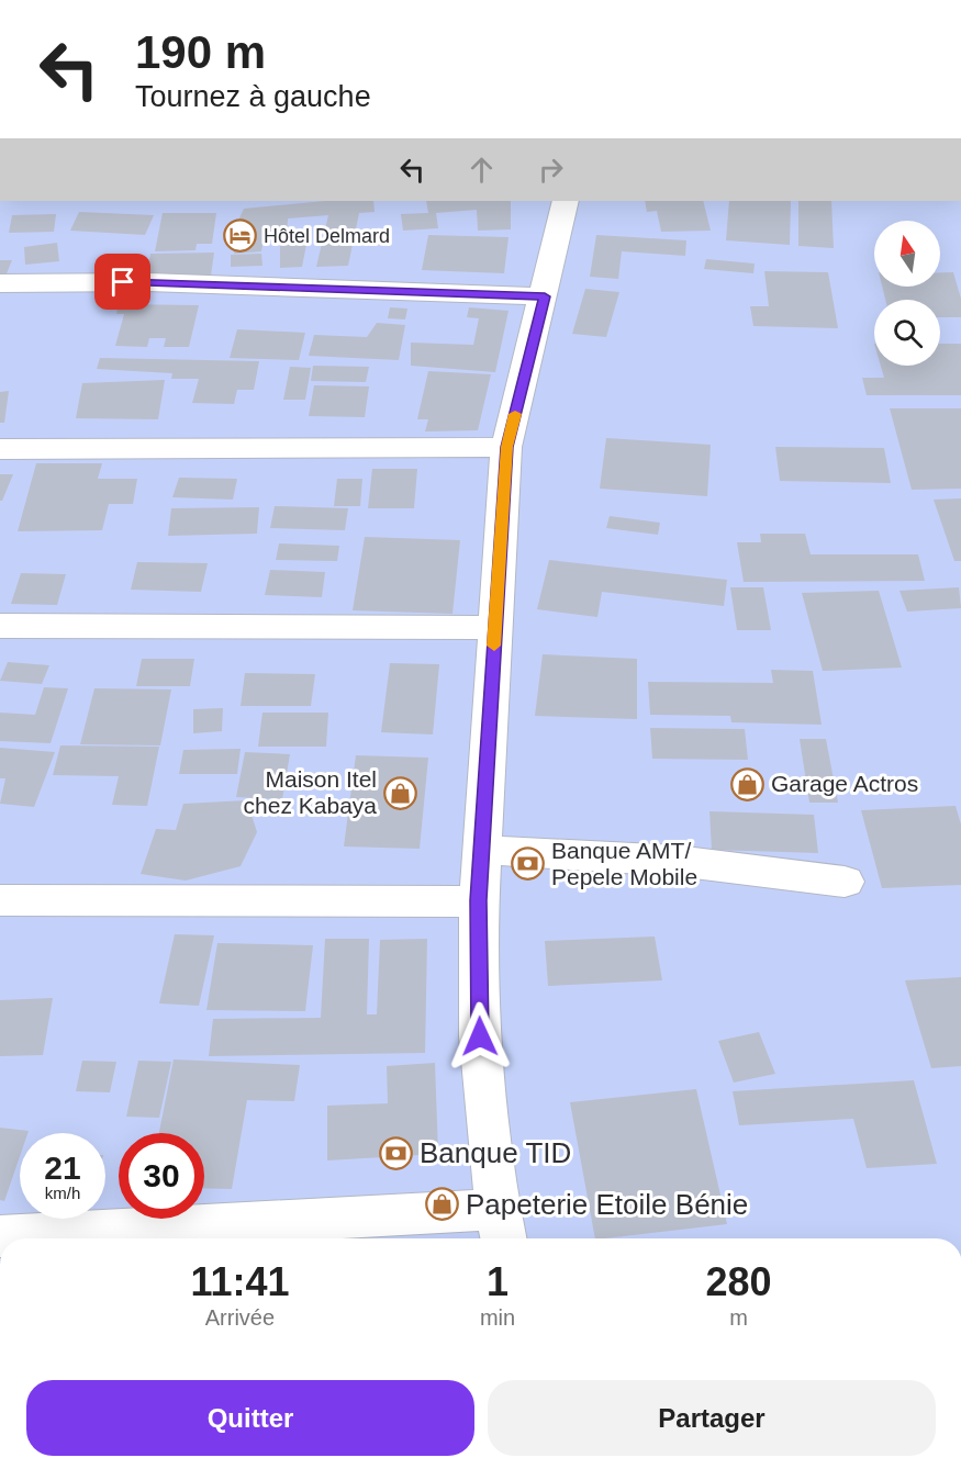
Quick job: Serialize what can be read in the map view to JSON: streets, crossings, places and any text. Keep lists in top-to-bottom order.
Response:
{
  "places": {
    "hotel": ["Hôtel Delmard"],
    "shop": ["Garage Actros", "Maison Itel chez Kabaya", "Papeterie Etoile Bénie"],
    "bank": ["Banque AMT/ Pepele Mobile", "Banque TID"]
  },
  "north": "top",
  "page": {
    "turn": ["190 m", "Tournez à gauche"],
    "speed": "21 km/h",
    "limit": "30",
    "eta": [
      "11:41",
      "Arrivée",
      "1",
      "min",
      "280",
      "m"
    ],
    "buttons": ["Quitter", "Partager"]
  }
}
